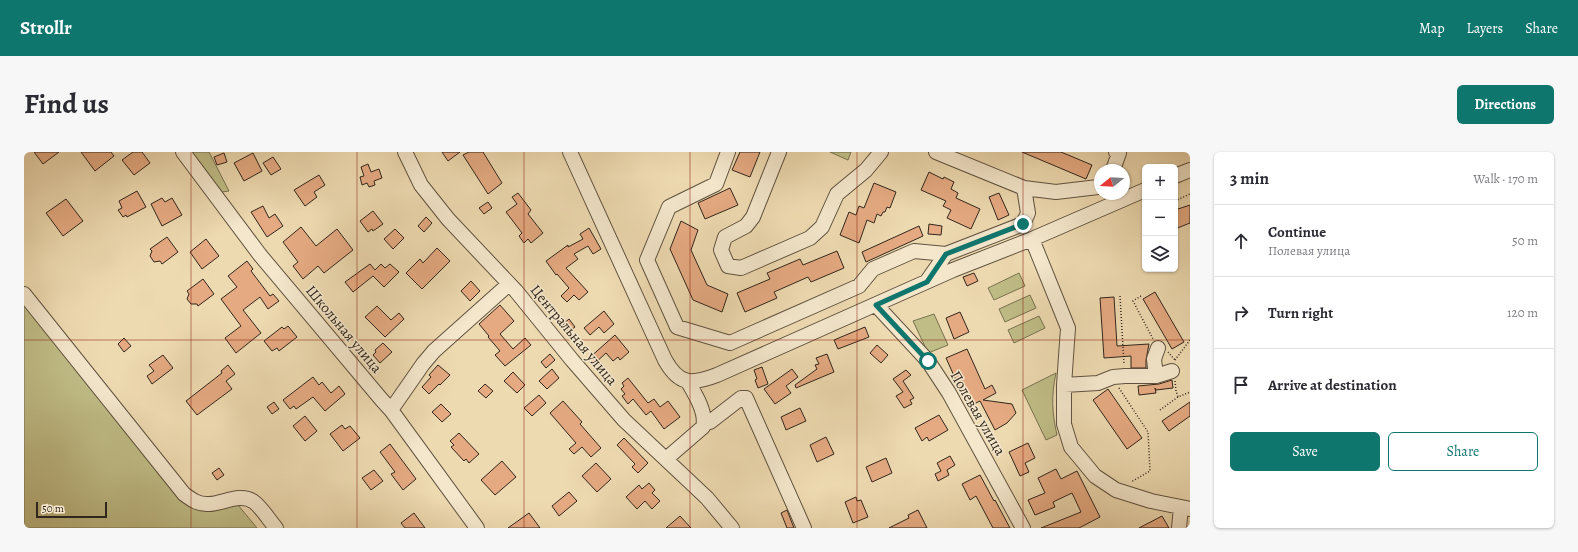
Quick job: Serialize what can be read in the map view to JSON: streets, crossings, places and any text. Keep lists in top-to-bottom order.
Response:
{
  "streets": {
    "street": ["Школьная улица", "Центральная улица", "Полевая улица"]
  },
  "scale_bar": "50 m",
  "north": "left",
  "page": {
    "header": "Strollr",
    "nav": ["Map", "Layers", "Share"],
    "title": "Find us",
    "buttons": [
      "Directions",
      ["Save", "Share"]
    ],
    "heading": ["3 min", "Walk · 170 m"],
    "map_buttons": ["+", "−"],
    "list": [
      ["Continue", "Полевая улица", "50 m"],
      ["Turn right", "120 m"],
      "Arrive at destination"
    ],
    "scale": "50 m"
  }
}
